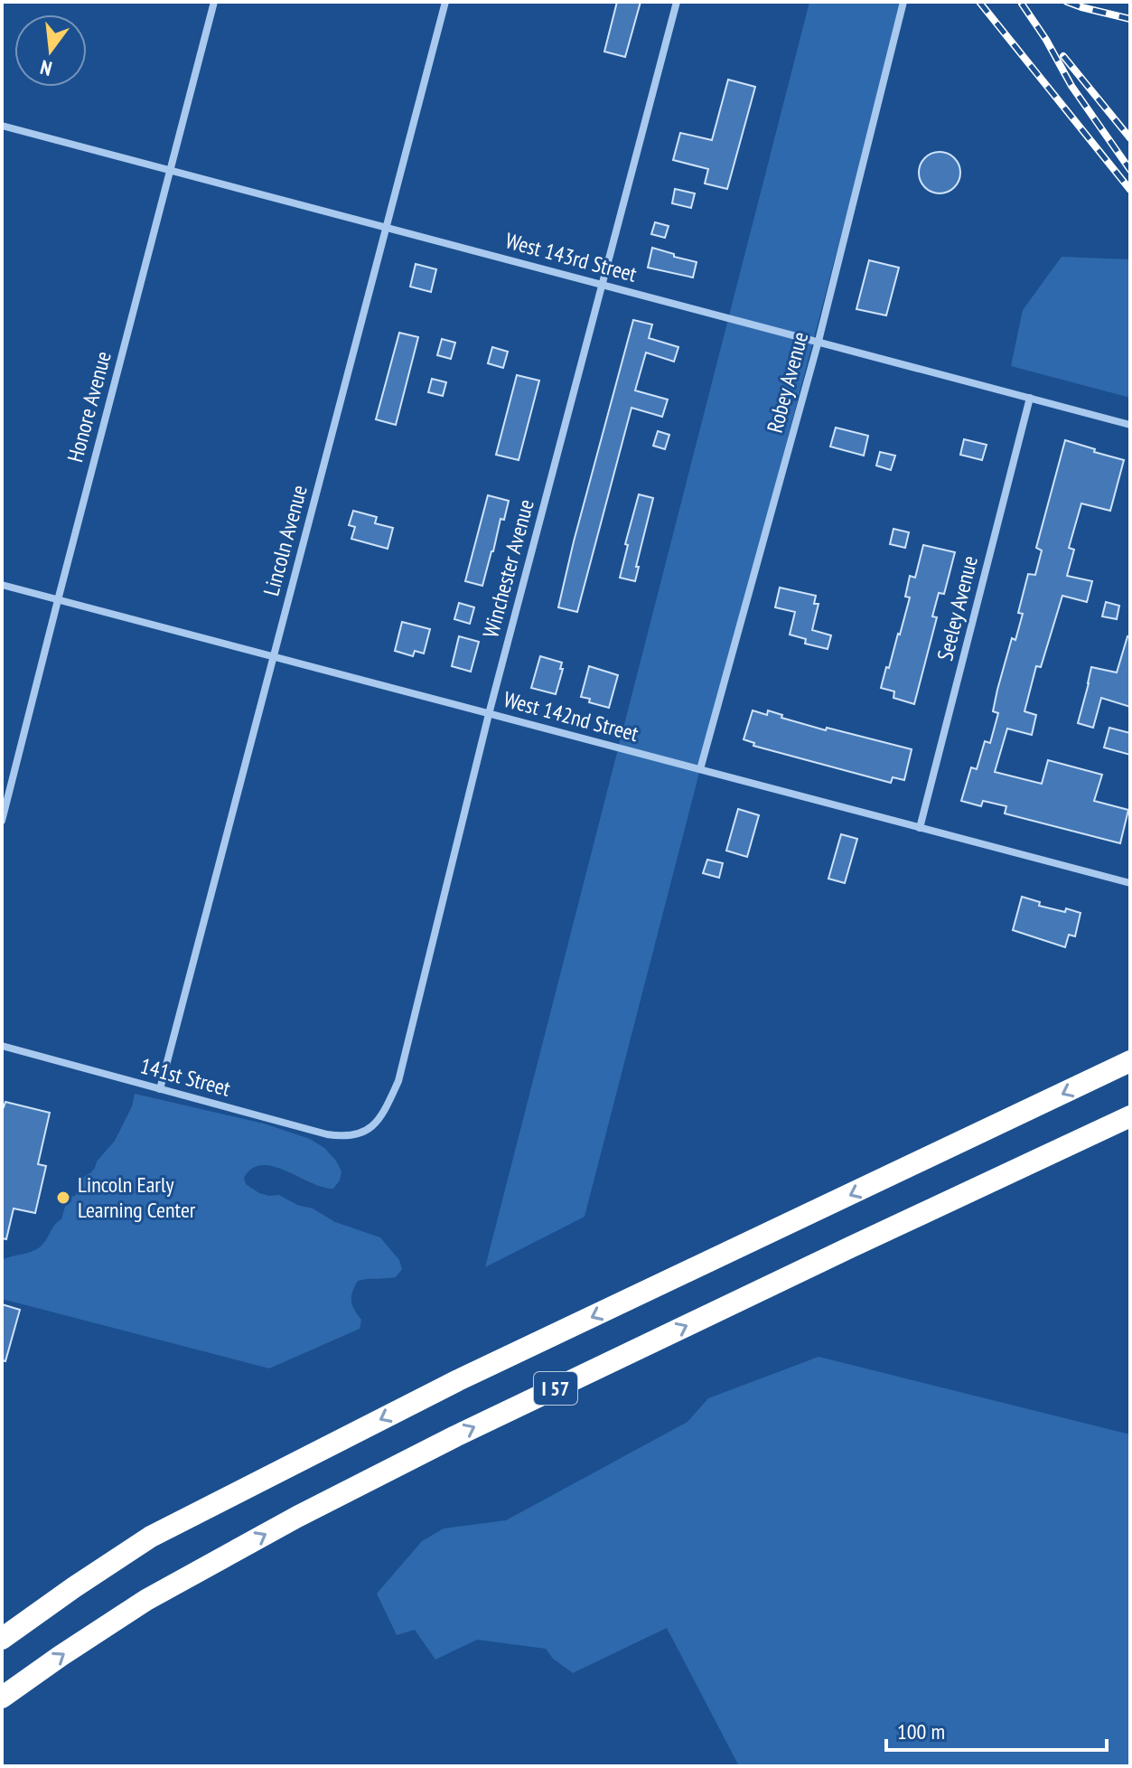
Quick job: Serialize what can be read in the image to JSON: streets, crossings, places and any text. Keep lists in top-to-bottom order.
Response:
{
  "streets": {
    "highway": ["I 57"],
    "street": [
      "West 143rd Street",
      "Robey Avenue",
      "Honore Avenue",
      "Lincoln Avenue",
      "Winchester Avenue",
      "Seeley Avenue",
      "West 142nd Street",
      "141st Street"
    ]
  },
  "crossings": [
    ["West 143rd Street", "Robey Avenue"],
    ["West 143rd Street", "Honore Avenue"],
    ["West 143rd Street", "Lincoln Avenue"],
    ["West 143rd Street", "Winchester Avenue"],
    ["West 143rd Street", "Seeley Avenue"],
    ["Robey Avenue", "West 142nd Street"],
    ["Honore Avenue", "West 142nd Street"],
    ["Lincoln Avenue", "West 142nd Street"],
    ["Lincoln Avenue", "141st Street"],
    ["Winchester Avenue", "West 142nd Street"],
    ["Winchester Avenue", "141st Street"],
    ["Seeley Avenue", "West 142nd Street"]
  ],
  "places": ["Lincoln Early Learning Center"],
  "scale_bar": "100 m",
  "north": "bottom"
}
